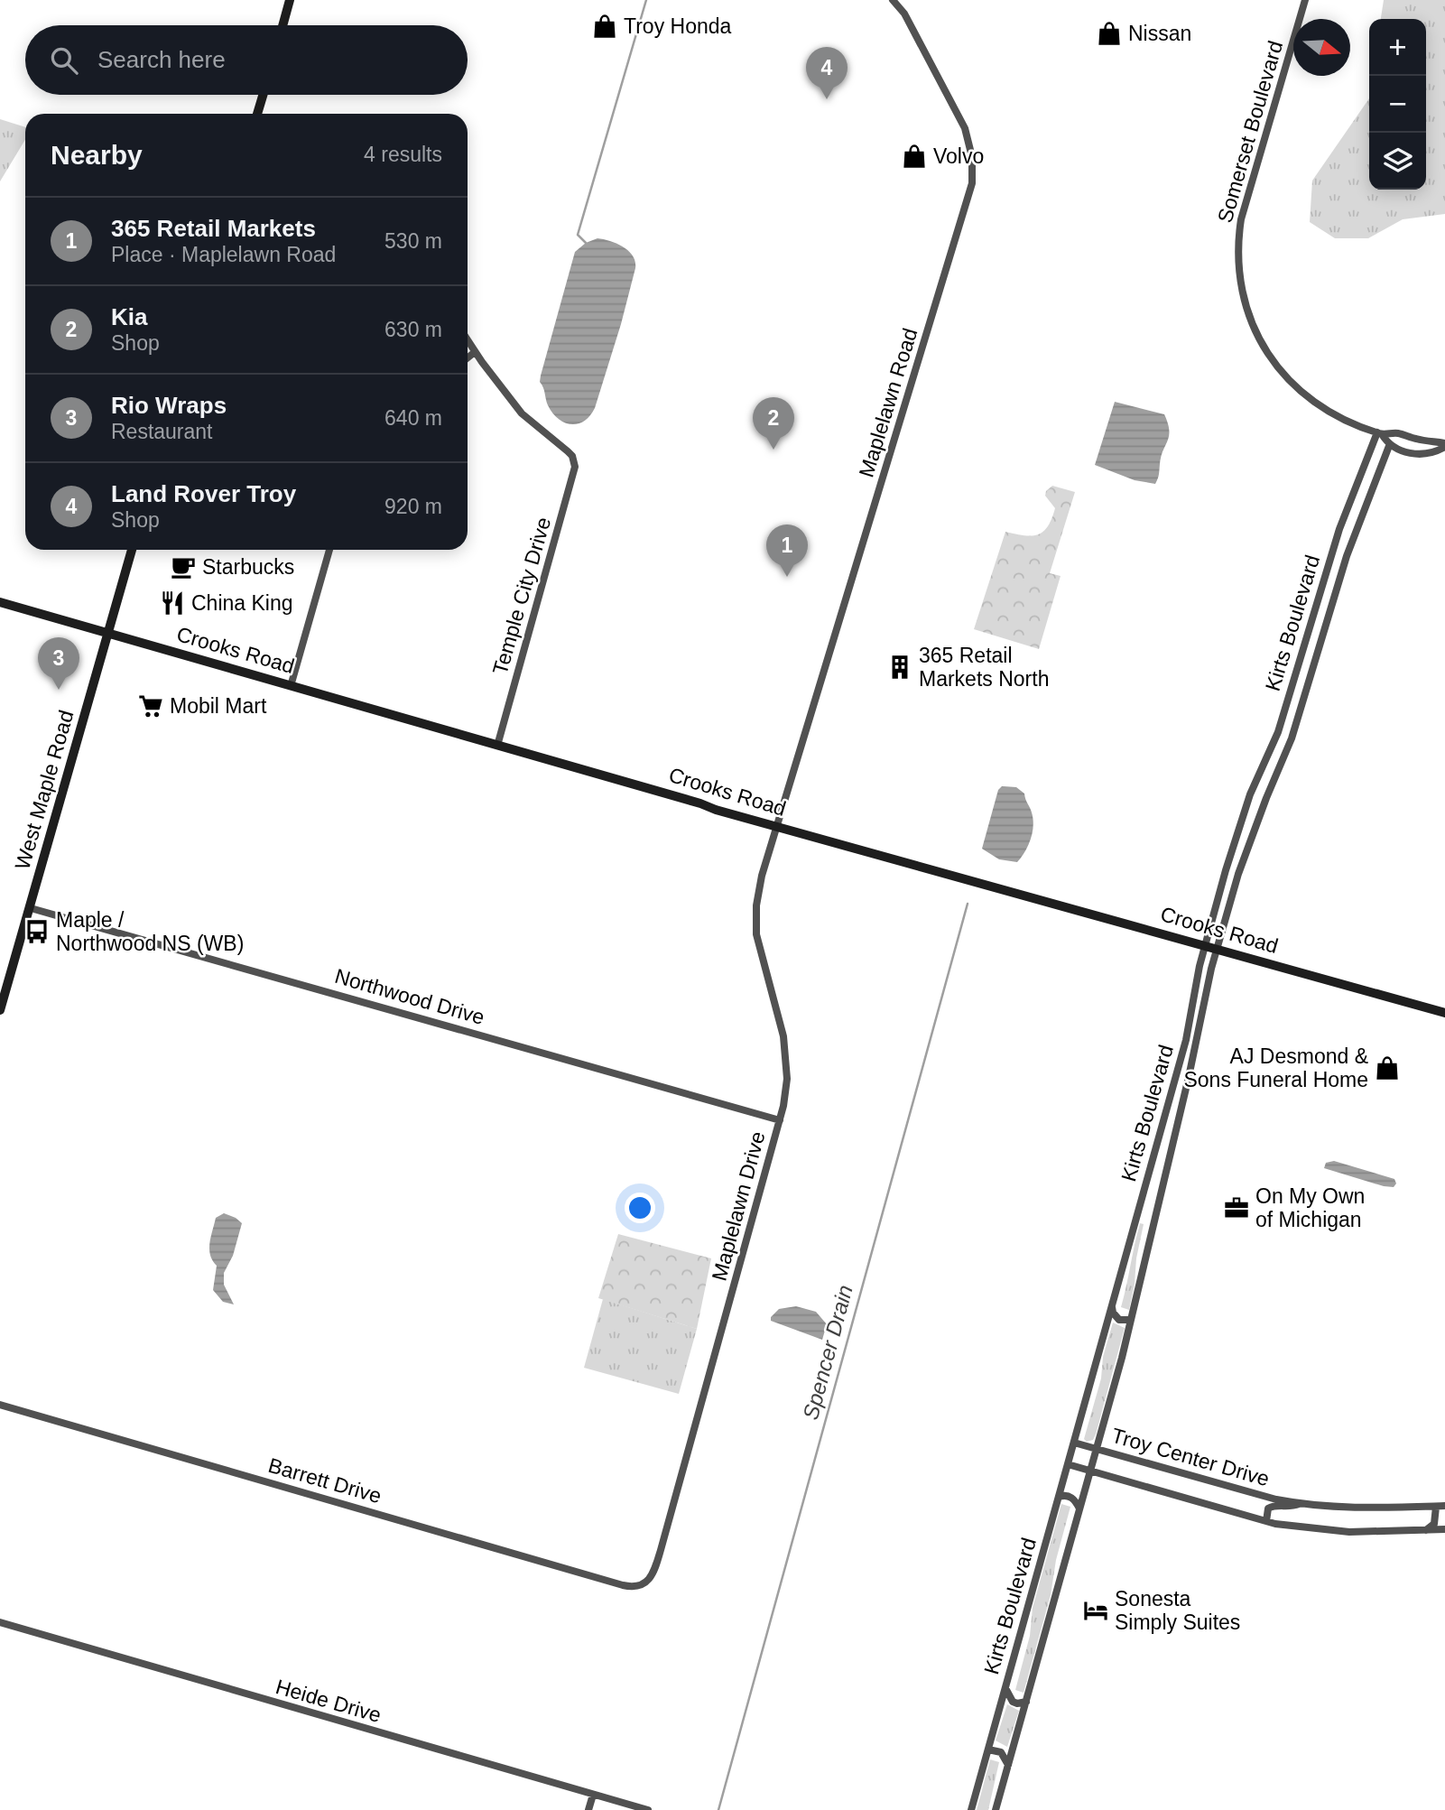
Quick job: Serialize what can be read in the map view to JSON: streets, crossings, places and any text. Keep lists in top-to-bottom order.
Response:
{
  "streets": {
    "main road": ["Crooks Road", "West Maple Road"],
    "street": [
      "Somerset Boulevard",
      "Maplelawn Road",
      "Temple City Drive",
      "Kirts Boulevard",
      "Northwood Drive",
      "Maplelawn Drive",
      "Troy Center Drive",
      "Barrett Drive",
      "Heide Drive"
    ]
  },
  "crossings": [
    ["Somerset Boulevard", "Kirts Boulevard"],
    ["Maplelawn Road", "Crooks Road"],
    ["Maplelawn Road", "Maplelawn Drive"],
    ["Temple City Drive", "Crooks Road"],
    ["Kirts Boulevard", "Crooks Road"],
    ["Kirts Boulevard", "Troy Center Drive"],
    ["Crooks Road", "West Maple Road"],
    ["Crooks Road", "Maplelawn Drive"],
    ["West Maple Road", "Northwood Drive"],
    ["Northwood Drive", "Maplelawn Drive"],
    ["Maplelawn Drive", "Barrett Drive"]
  ],
  "water": ["Spencer Drain"],
  "places": {
    "shop": [
      "Troy Honda",
      "Nissan",
      "Volvo",
      "AJ Desmond & Sons Funeral Home"
    ],
    "cafe": ["Starbucks"],
    "restaurant": ["China King"],
    "building": ["365 Retail Markets North"],
    "supermarket": ["Mobil Mart"],
    "bus stop": ["Maple / Northwood NS (WB)"],
    "office": ["On My Own of Michigan"],
    "hotel": ["Sonesta Simply Suites"]
  },
  "north": "right",
  "page": {
    "map_buttons": ["+", "−"],
    "search": "Search here",
    "pins": [
      "4",
      "2",
      "1",
      "3"
    ],
    "heading": ["Nearby", "4 results"],
    "list": [
      {
        "mark": "1",
        "name": "365 Retail Markets",
        "note": "Place · Maplelawn Road",
        "value": "530 m"
      },
      {
        "mark": "2",
        "name": "Kia",
        "note": "Shop",
        "value": "630 m"
      },
      {
        "mark": "3",
        "name": "Rio Wraps",
        "note": "Restaurant",
        "value": "640 m"
      },
      {
        "mark": "4",
        "name": "Land Rover Troy",
        "note": "Shop",
        "value": "920 m"
      }
    ]
  }
}
